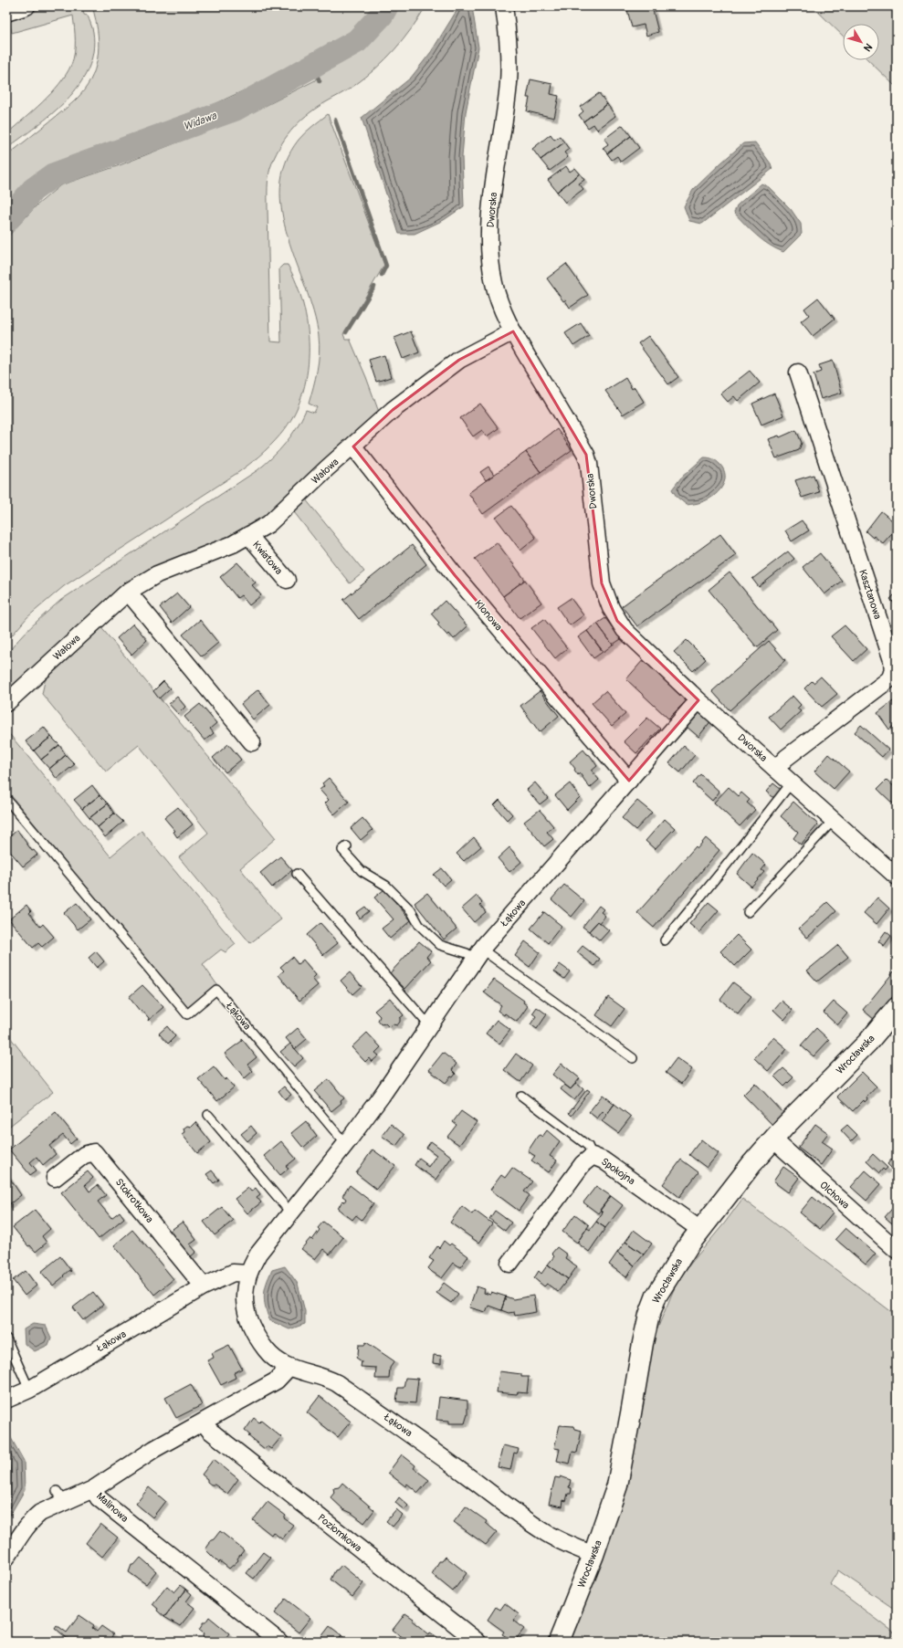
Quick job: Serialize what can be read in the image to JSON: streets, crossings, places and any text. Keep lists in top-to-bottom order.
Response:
{
  "streets": {
    "street": [
      "Dworska",
      "Wałowa",
      "Kwiatowa",
      "Kasztanowa",
      "Klonowa",
      "Łąkowa",
      "Wrocławska",
      "Spokojna",
      "Olchowa",
      "Stokrotkowa",
      "Malinowa",
      "Poziomkowa"
    ]
  },
  "crossings": [
    ["Dworska", "Wałowa"],
    ["Dworska", "Kasztanowa"],
    ["Dworska", "Łąkowa"],
    ["Wałowa", "Kwiatowa"],
    ["Wałowa", "Klonowa"],
    ["Klonowa", "Łąkowa"],
    ["Łąkowa", "Wrocławska"],
    ["Łąkowa", "Stokrotkowa"],
    ["Łąkowa", "Malinowa"],
    ["Wrocławska", "Spokojna"],
    ["Wrocławska", "Olchowa"],
    ["Malinowa", "Poziomkowa"]
  ],
  "water": ["Widawa"],
  "north": "bottom right"
}
